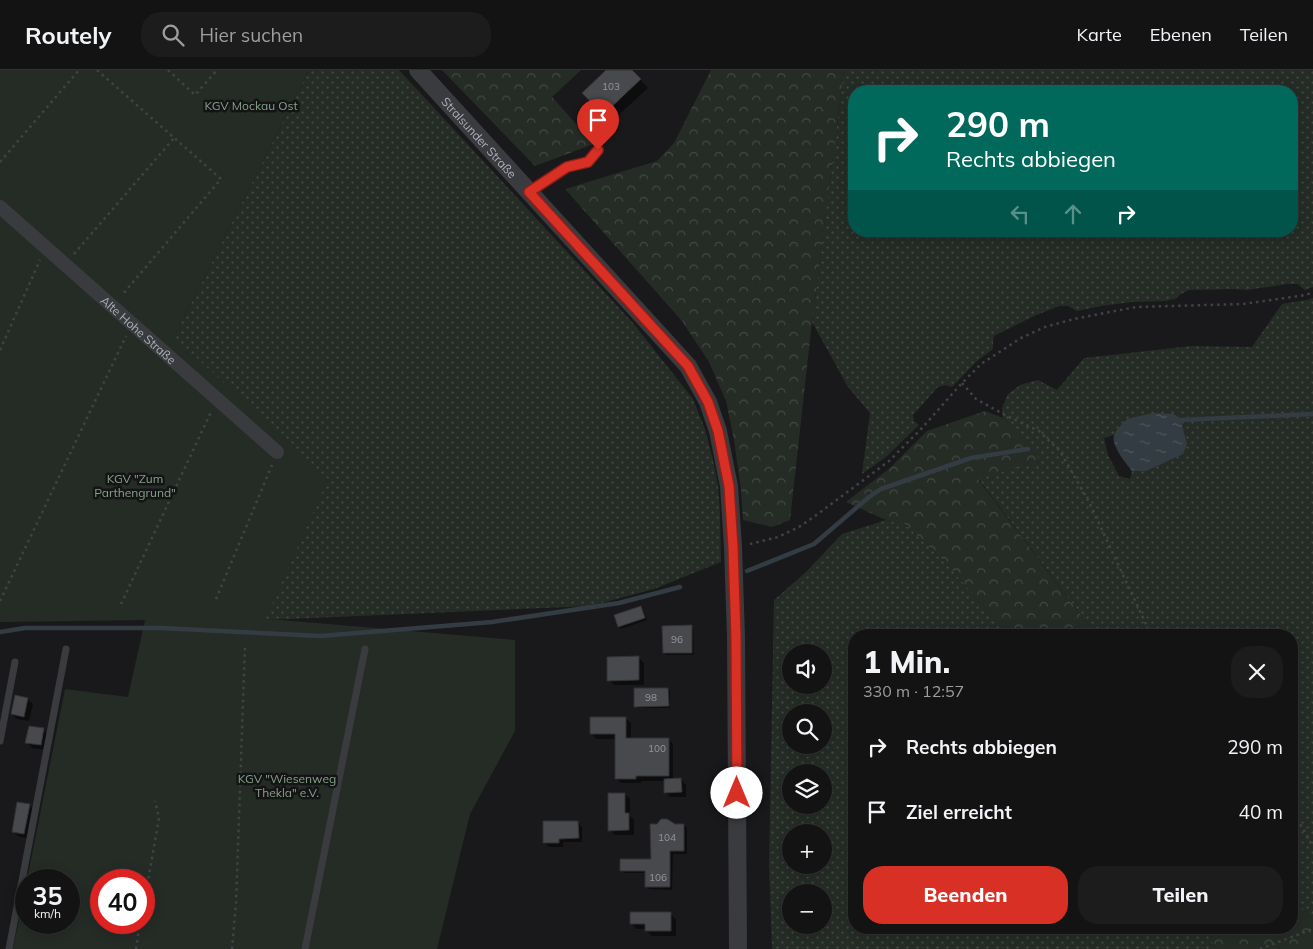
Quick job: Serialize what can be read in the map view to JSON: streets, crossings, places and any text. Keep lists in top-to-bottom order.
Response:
{
  "streets": {
    "street": ["Stralsunder Straße", "Alte Hohe Straße"]
  },
  "parks": ["KGV Mockau Ost", "KGV \"Zum Parthengrund\"", "KGV \"Wiesenweg Thekla\" e.V."],
  "house_numbers": [
    "103",
    "96",
    "98",
    "100",
    "104",
    "106"
  ],
  "page": {
    "header": "Routely",
    "search": "Hier suchen",
    "nav": ["Karte", "Ebenen", "Teilen"],
    "turn": ["290 m", "Rechts abbiegen"],
    "heading": ["1 Min.", "330 m · 12:57"],
    "map_buttons": ["+", "−"],
    "list": [
      {
        "name": "Rechts abbiegen",
        "value": "290 m"
      },
      {
        "name": "Ziel erreicht",
        "value": "40 m"
      }
    ],
    "buttons": ["Beenden", "Teilen"],
    "speed": "35 km/h",
    "limit": "40"
  }
}
